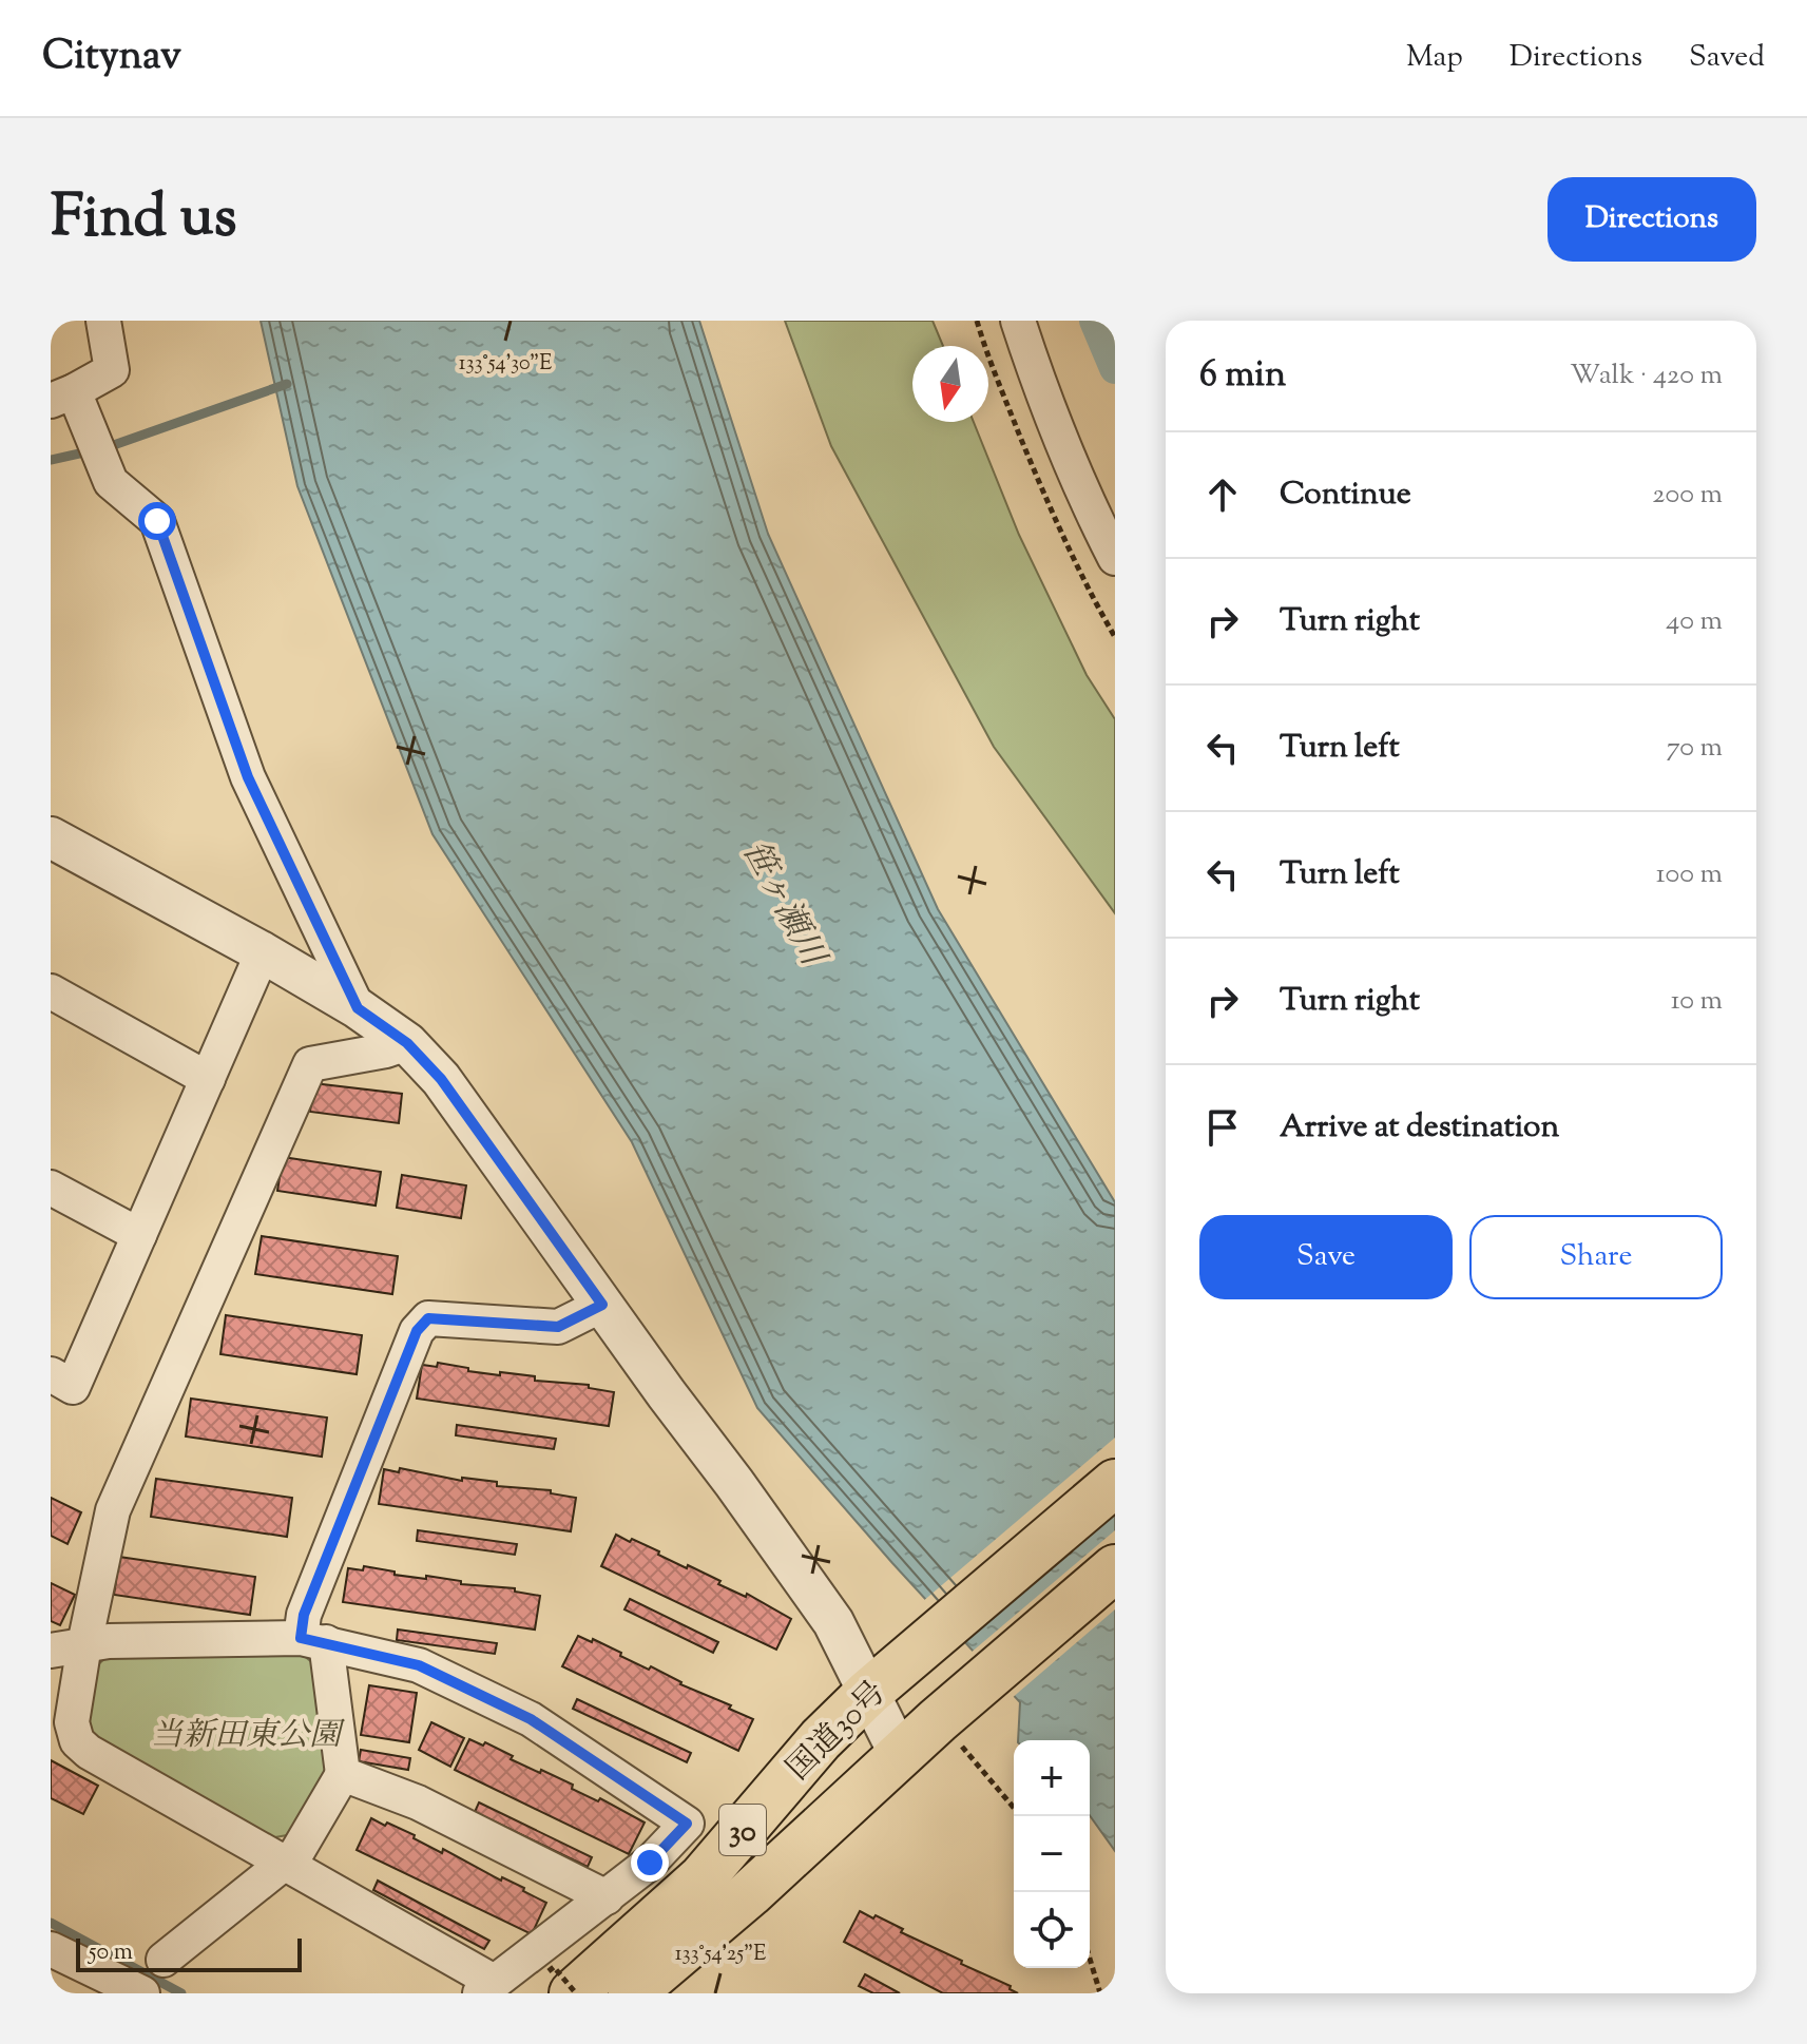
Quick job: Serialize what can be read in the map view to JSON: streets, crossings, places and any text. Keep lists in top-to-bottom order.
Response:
{
  "streets": {
    "highway": ["国道30号", "30"]
  },
  "water": ["笹ヶ瀬川"],
  "parks": ["当新田東公園"],
  "scale_bar": "50 m",
  "north": "bottom",
  "page": {
    "header": "Citynav",
    "nav": ["Map", "Directions", "Saved"],
    "title": "Find us",
    "buttons": [
      "Directions",
      ["Save", "Share"]
    ],
    "heading": ["6 min", "Walk · 420 m"],
    "list": [
      ["Continue", "200 m"],
      ["Turn right", "40 m"],
      ["Turn left", "70 m"],
      ["Turn left", "100 m"],
      ["Turn right", "10 m"],
      "Arrive at destination"
    ],
    "map_buttons": ["+", "−"],
    "scale": "50 m"
  },
  "coordinates": ["133°54'30\"E", "133°54'25\"E"]
}
